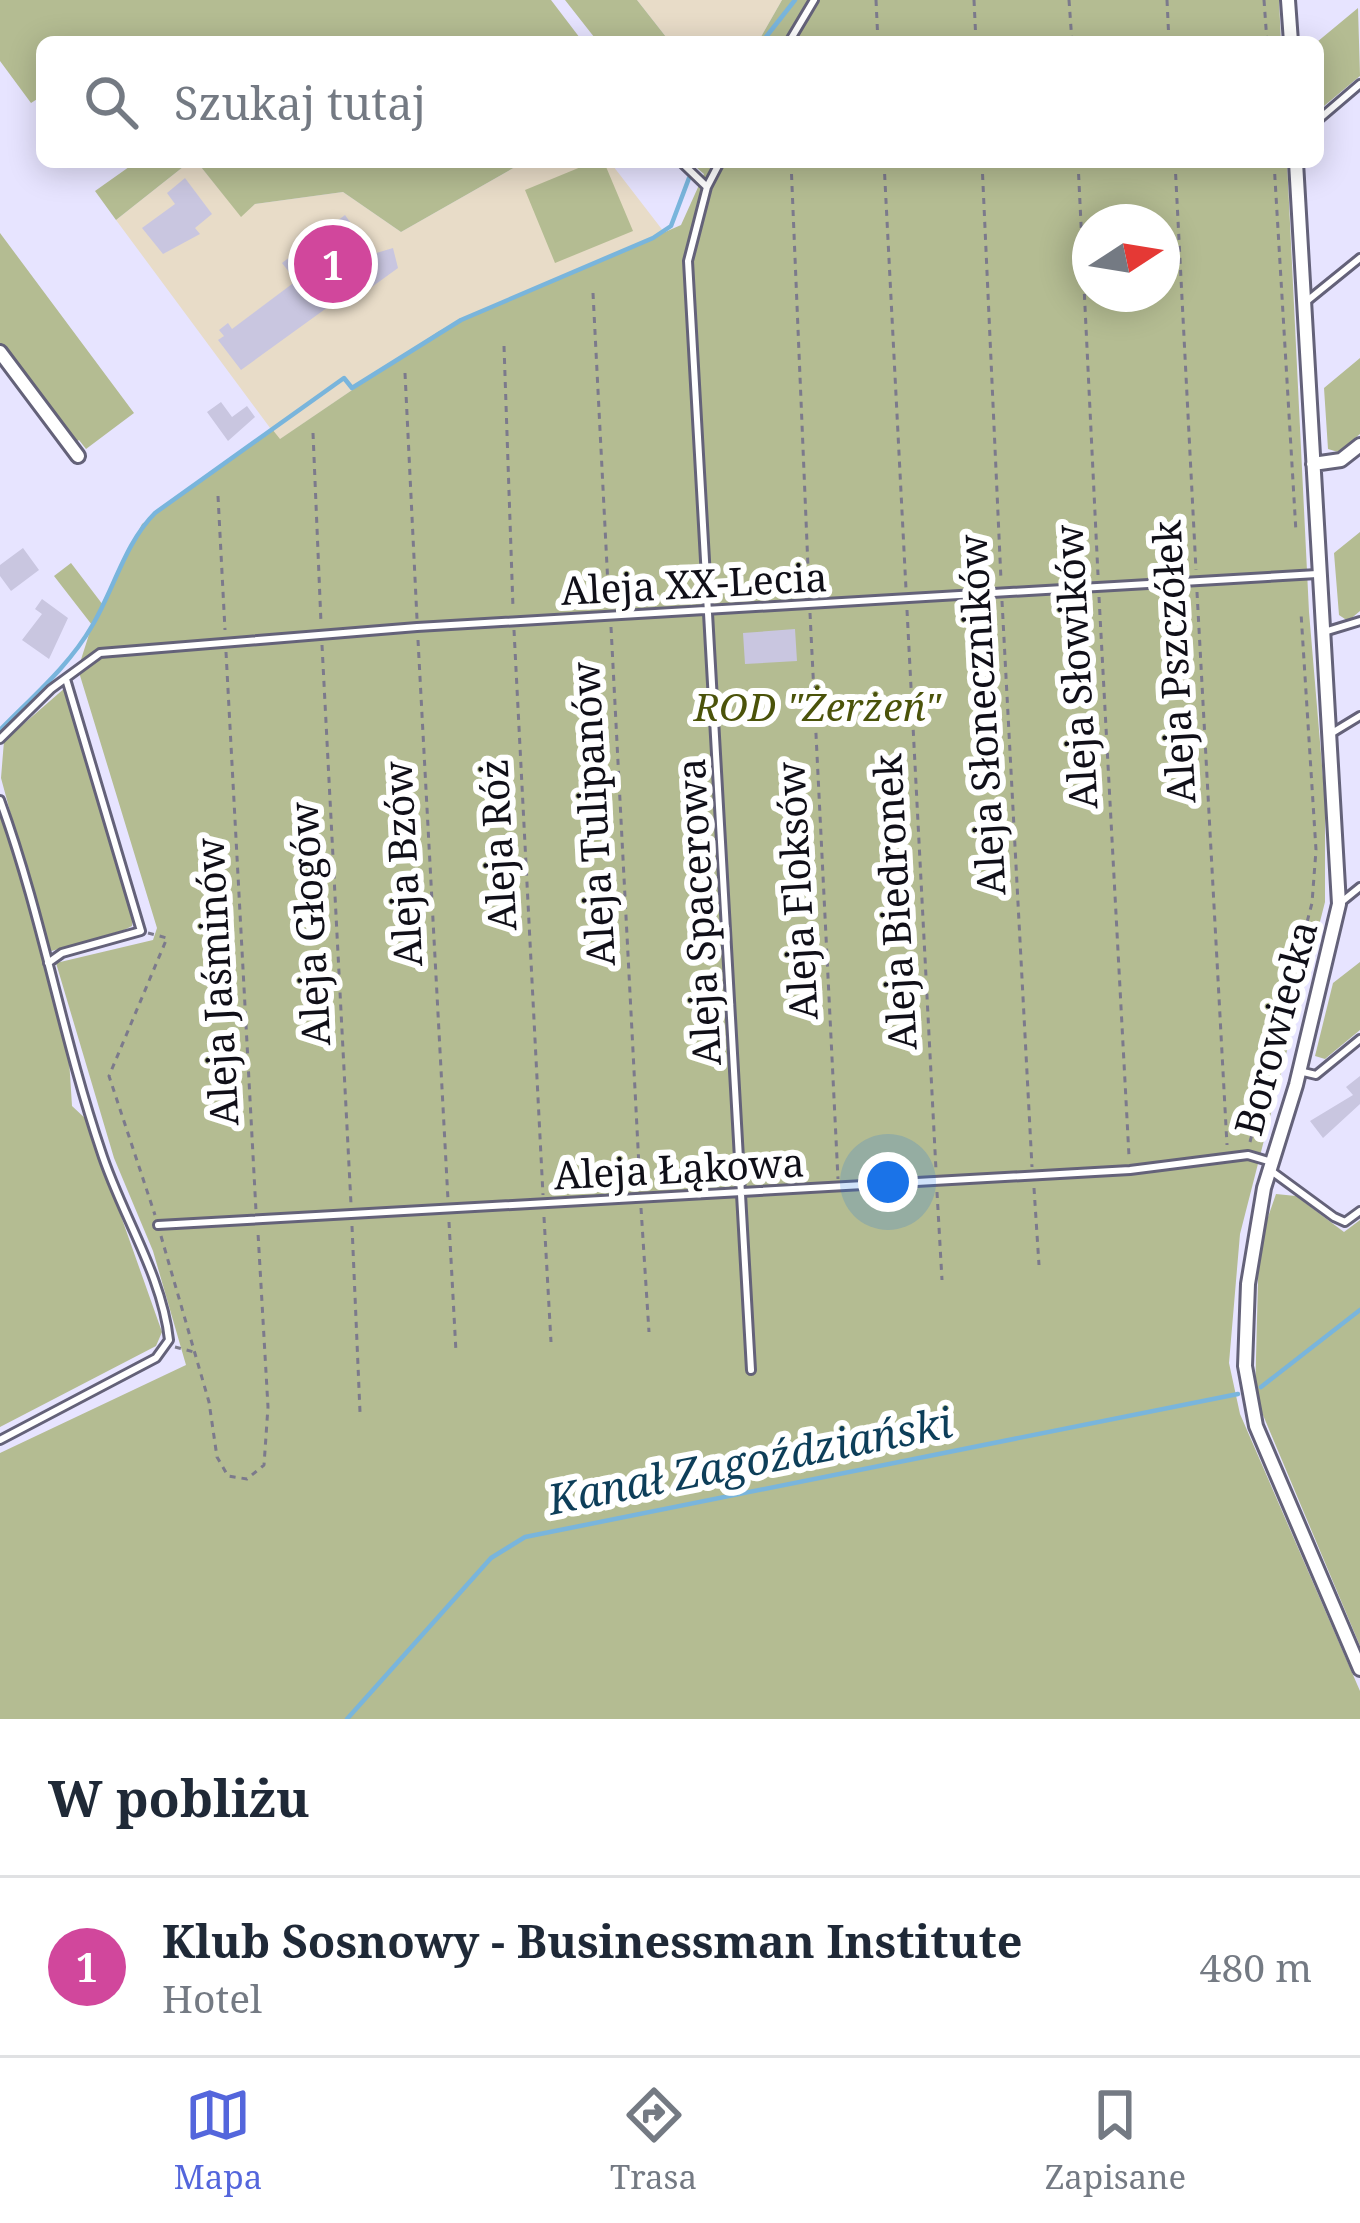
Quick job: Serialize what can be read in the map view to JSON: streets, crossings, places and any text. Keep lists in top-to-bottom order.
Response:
{
  "streets": {
    "street": ["Borowiecka"],
    "lane": ["Aleja XX-Lecia", "Aleja Spacerowa", "Aleja Łąkowa"],
    "path": [
      "Aleja Pszczółek",
      "Aleja Słowików",
      "Aleja Słoneczników",
      "Aleja Tulipanów",
      "Aleja Róż",
      "Aleja Bzów",
      "Aleja Floksów",
      "Aleja Biedronek",
      "Aleja Głogów",
      "Aleja Jaśminów"
    ]
  },
  "crossings": [
    ["Aleja XX-Lecia", "Aleja Pszczółek"],
    ["Aleja XX-Lecia", "Aleja Słowików"],
    ["Aleja XX-Lecia", "Aleja Słoneczników"],
    ["Aleja XX-Lecia", "Aleja Tulipanów"],
    ["Aleja XX-Lecia", "Aleja Róż"],
    ["Aleja XX-Lecia", "Aleja Bzów"],
    ["Aleja XX-Lecia", "Aleja Floksów"],
    ["Aleja XX-Lecia", "Aleja Biedronek"],
    ["Aleja XX-Lecia", "Aleja Spacerowa"],
    ["Aleja XX-Lecia", "Aleja Głogów"],
    ["Aleja XX-Lecia", "Aleja Jaśminów"],
    ["Aleja XX-Lecia", "Borowiecka"],
    ["Aleja Pszczółek", "Aleja Łąkowa"],
    ["Aleja Słowików", "Aleja Łąkowa"],
    ["Aleja Słoneczników", "Aleja Łąkowa"],
    ["Aleja Tulipanów", "Aleja Łąkowa"],
    ["Aleja Róż", "Aleja Łąkowa"],
    ["Aleja Bzów", "Aleja Łąkowa"],
    ["Aleja Floksów", "Aleja Łąkowa"],
    ["Aleja Biedronek", "Aleja Łąkowa"],
    ["Aleja Spacerowa", "Aleja Łąkowa"],
    ["Aleja Głogów", "Aleja Łąkowa"],
    ["Aleja Jaśminów", "Aleja Łąkowa"],
    ["Borowiecka", "Aleja Łąkowa"]
  ],
  "water": ["Kanał Zagoździański"],
  "parks": ["ROD \"Żerżeń\""],
  "north": "right",
  "page": {
    "search": "Szukaj tutaj",
    "pins": "1",
    "heading": "W pobliżu",
    "list": [
      {
        "mark": "1",
        "name": "Klub Sosnowy - Businessman Institute",
        "note": "Hotel",
        "value": "480 m"
      }
    ],
    "nav": ["Mapa", "Trasa", "Zapisane"]
  }
}
